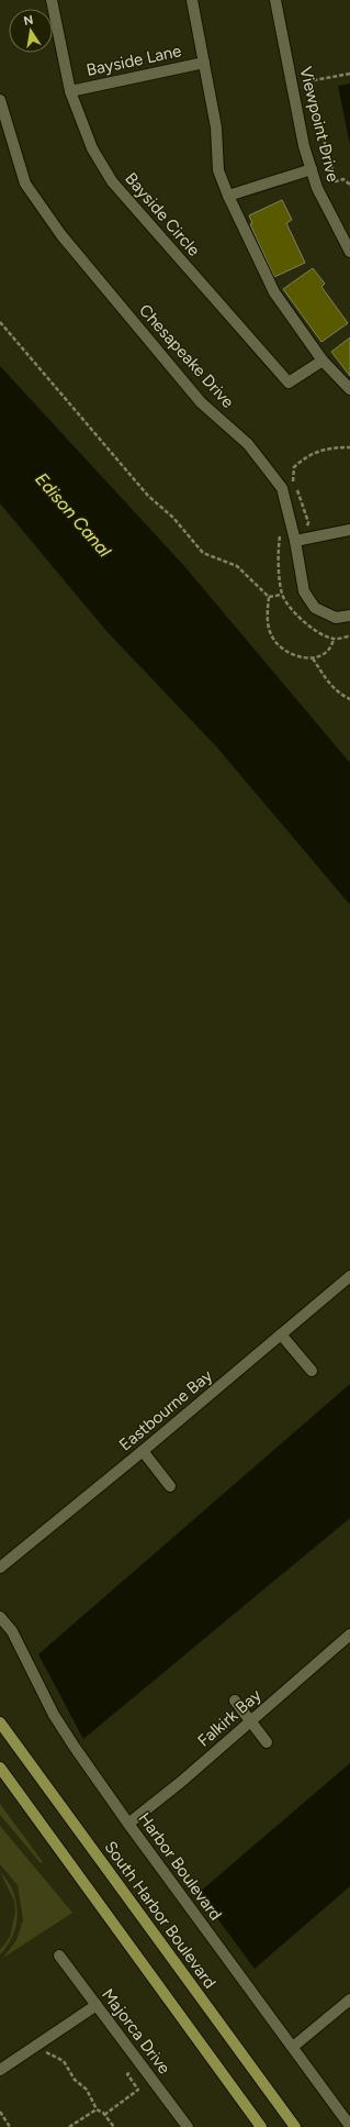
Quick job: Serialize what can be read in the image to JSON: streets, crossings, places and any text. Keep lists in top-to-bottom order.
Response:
{
  "streets": {
    "main road": ["South Harbor Boulevard"],
    "street": [
      "Bayside Lane",
      "Viewpoint Drive",
      "Bayside Circle",
      "Chesapeake Drive",
      "Eastbourne Bay",
      "Falkirk Bay",
      "Harbor Boulevard",
      "Majorca Drive"
    ]
  },
  "crossings": [
    ["Bayside Lane", "Bayside Circle"],
    ["Falkirk Bay", "Harbor Boulevard"]
  ],
  "water": ["Edison Canal"],
  "north": "top"
}
